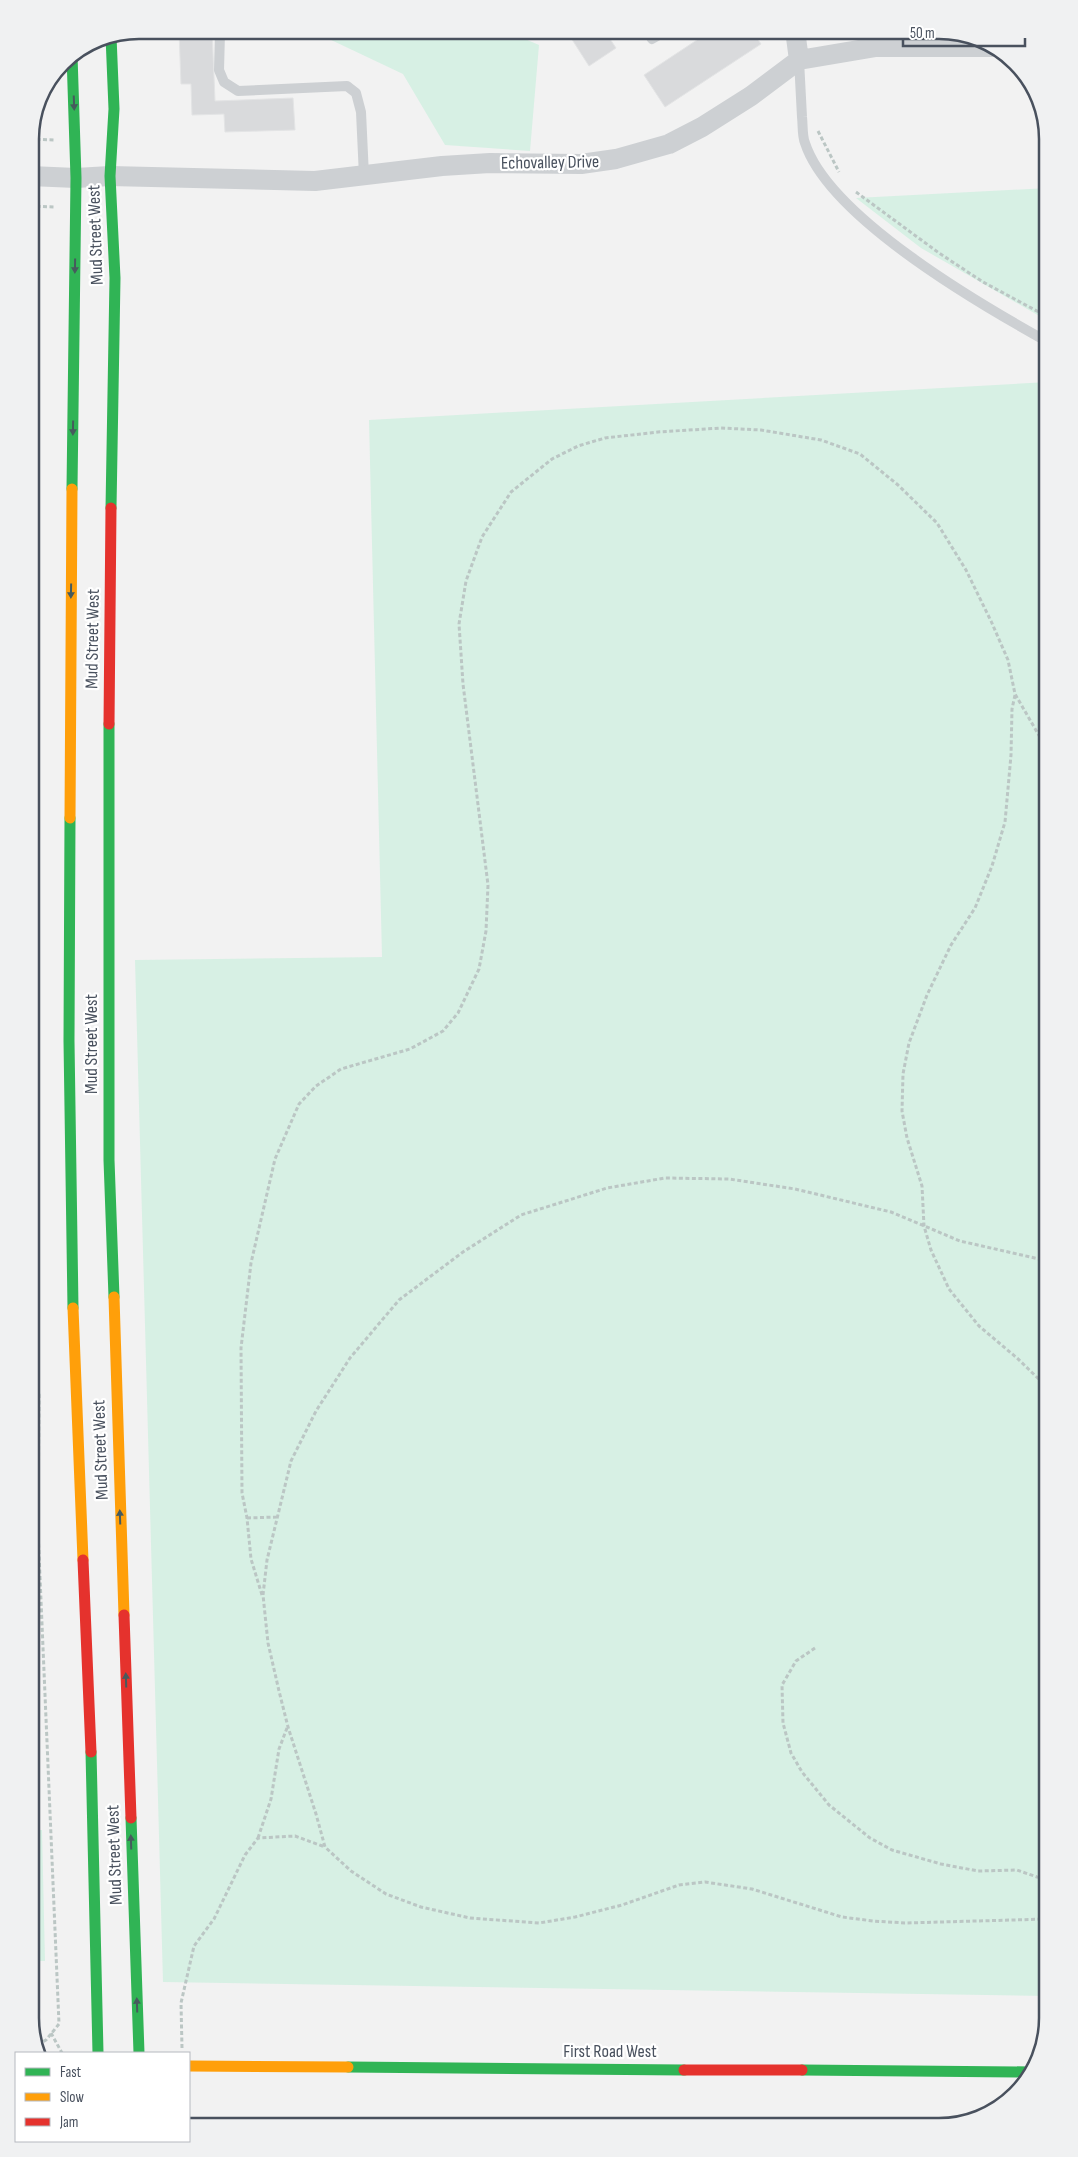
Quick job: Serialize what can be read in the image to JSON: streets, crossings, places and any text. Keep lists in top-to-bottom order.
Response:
{
  "streets": {
    "main road": ["Mud Street West", "First Road West"],
    "street": ["Echovalley Drive"]
  },
  "crossings": [
    ["Echovalley Drive", "Mud Street West"]
  ],
  "legend": ["Fast", "Slow", "Jam"],
  "scale_bar": "50 m"
}
